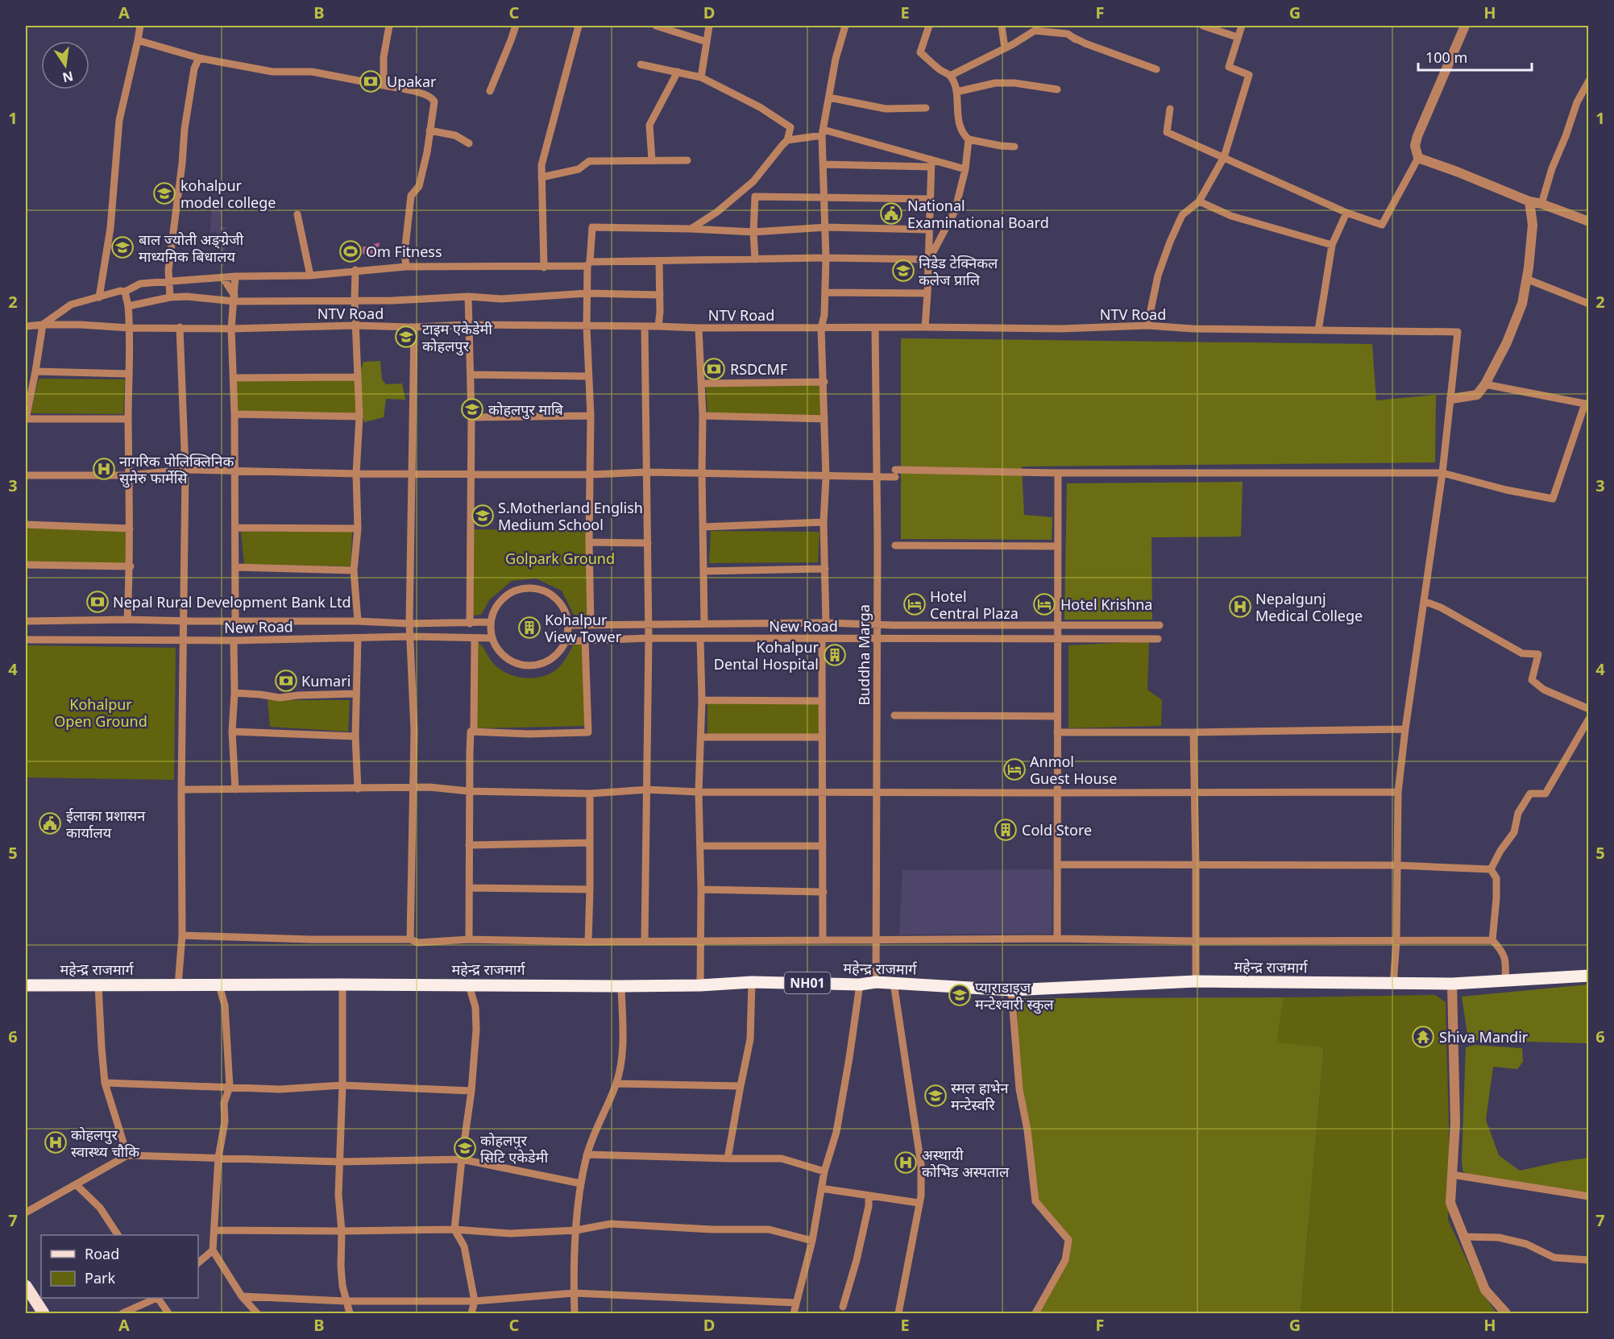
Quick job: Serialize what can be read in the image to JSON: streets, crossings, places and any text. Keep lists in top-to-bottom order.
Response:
{
  "streets": {
    "highway": ["महेन्द्र राजमार्ग", "NH01"],
    "street": ["NTV Road", "New Road", "Buddha Marga"]
  },
  "crossings": [
    ["NTV Road", "Buddha Marga"],
    ["New Road", "Buddha Marga"],
    ["Buddha Marga", "महेन्द्र राजमार्ग"]
  ],
  "parks": ["Golpark Ground", "Kohalpur Open Ground"],
  "places": {
    "bank": [
      "Upakar",
      "RSDCMF",
      "Nepal Rural Development Bank Ltd",
      "Kumari"
    ],
    "school or university": [
      "kohalpur model college",
      "बाल ज्योती अङ्ग्रेजी माध्यमिक बिधालय",
      "निडेड टेक्निकल कलेज प्रालि",
      "टाइम एकेडेमी कोहलपुर",
      "कोहलपुर माबि",
      "S.Motherland English Medium School",
      "प्याराडाइज मन्टेश्वारी स्कुल",
      "स्मल हाभेन मन्टेस्वरि",
      "कोहलपुर सिटि एकेडेमी"
    ],
    "public building": ["National Examinational Board", "ईलाका प्रशासन कार्यालय"],
    "sports": ["Om Fitness"],
    "hospital": [
      "नागरिक पोलिक्लिनिक सुमेरु फार्मेसि",
      "Nepalgunj Medical College",
      "कोहलपुर स्वास्थ्य चौकि",
      "अस्थायी कोभिड अस्पताल"
    ],
    "hotel": ["Hotel Central Plaza", "Hotel Krishna", "Anmol Guest House"],
    "building": ["Kohalpur View Tower", "Kohalpur Dental Hospital", "Cold Store"],
    "temple": ["Shiva Mandir"]
  },
  "legend": ["Road", "Park"],
  "scale_bar": "100 m",
  "north": "bottom",
  "grid": {
    "columns": [
      "A",
      "B",
      "C",
      "D",
      "E",
      "F",
      "G",
      "H"
    ],
    "rows": [
      "1",
      "2",
      "3",
      "4",
      "5",
      "6",
      "7"
    ]
  }
}
